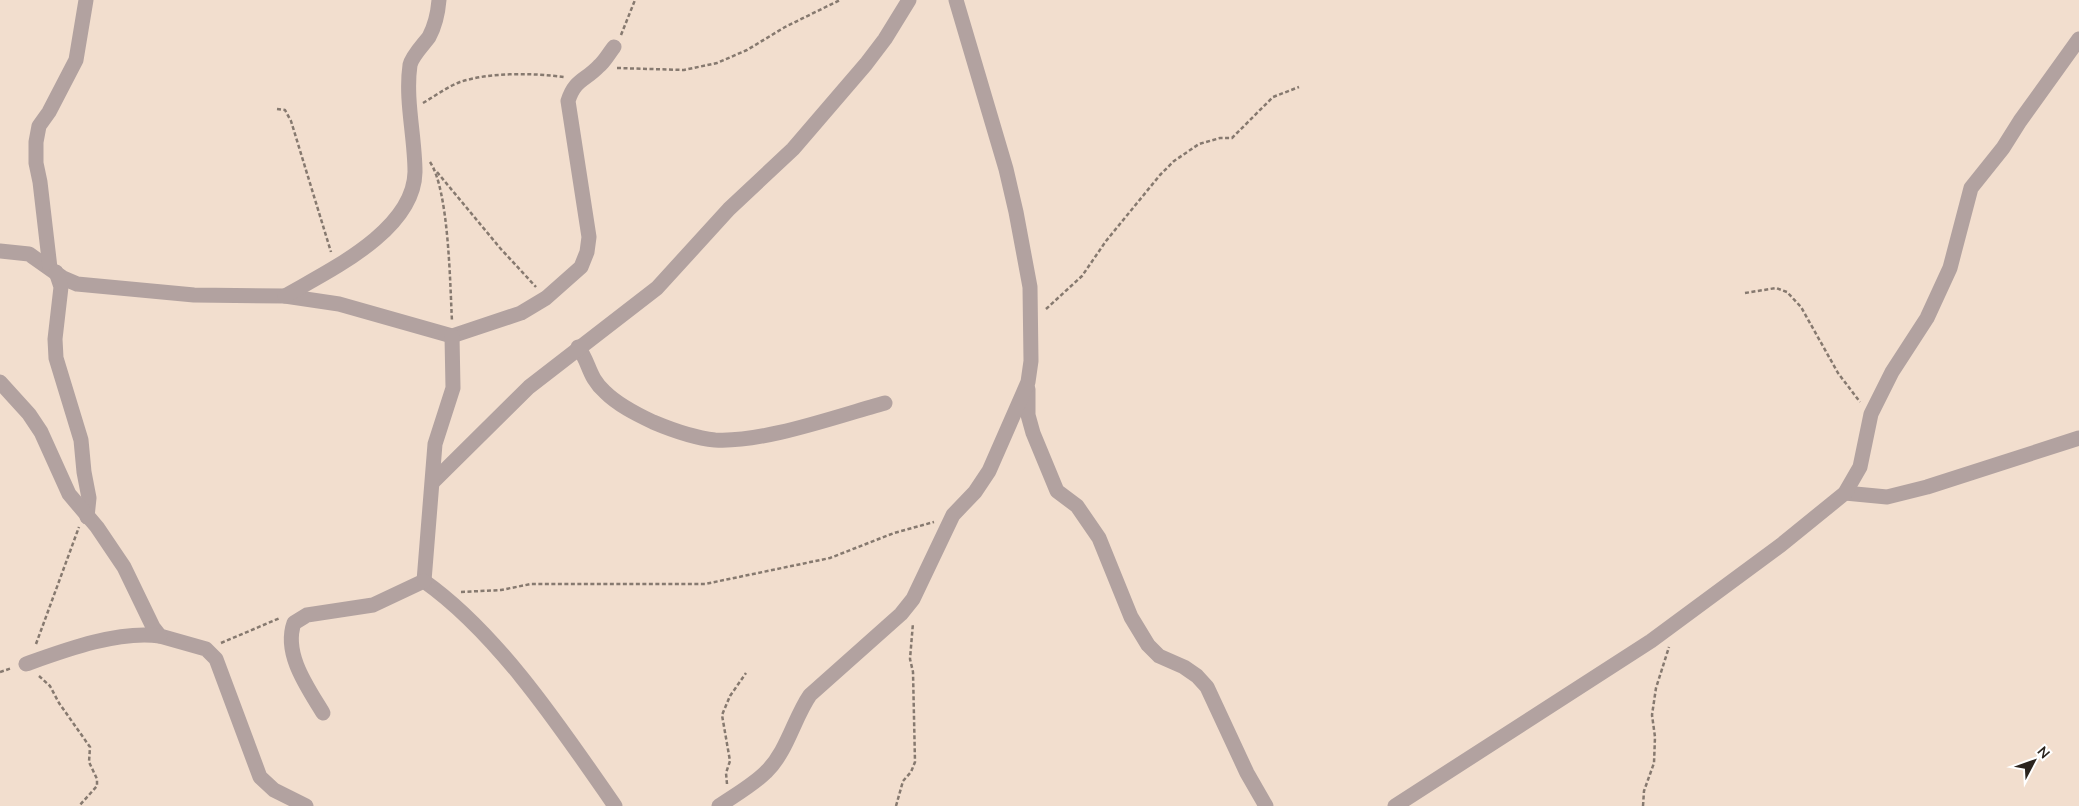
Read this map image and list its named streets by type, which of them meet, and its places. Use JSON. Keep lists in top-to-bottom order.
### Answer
{
  "north": "top right"
}
